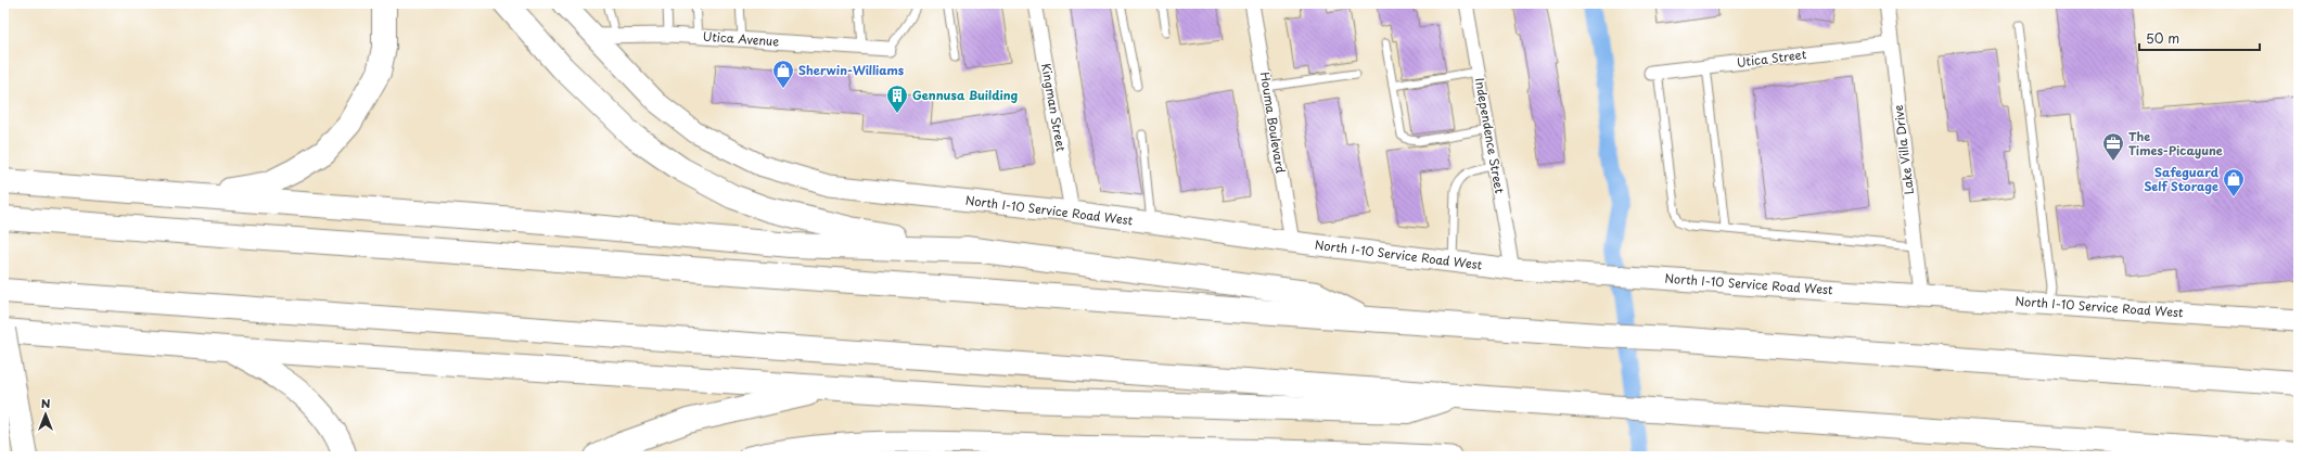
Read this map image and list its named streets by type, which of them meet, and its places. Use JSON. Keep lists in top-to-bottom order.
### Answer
{
  "streets": {
    "street": [
      "Utica Avenue",
      "Utica Street",
      "Kingman Street",
      "Houma Boulevard",
      "Independence Street",
      "Lake Villa Drive",
      "North I-10 Service Road West"
    ]
  },
  "crossings": [
    ["Utica Avenue", "North I-10 Service Road West"],
    ["Utica Street", "Lake Villa Drive"],
    ["Kingman Street", "North I-10 Service Road West"],
    ["Houma Boulevard", "North I-10 Service Road West"],
    ["Independence Street", "North I-10 Service Road West"],
    ["Lake Villa Drive", "North I-10 Service Road West"]
  ],
  "places": {
    "shop": ["Sherwin-Williams", "Safeguard Self Storage"],
    "building": ["Gennusa Building"],
    "office": ["The Times-Picayune"]
  },
  "scale_bar": "50 m",
  "north": "top"
}
